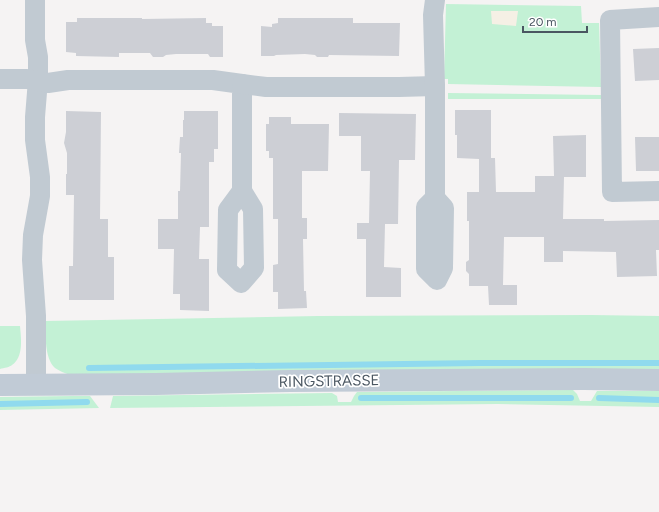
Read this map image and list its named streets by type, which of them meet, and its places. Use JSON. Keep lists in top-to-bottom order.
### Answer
{
  "streets": {
    "main road": ["RINGSTRASSE"]
  },
  "scale_bar": "20 m"
}
